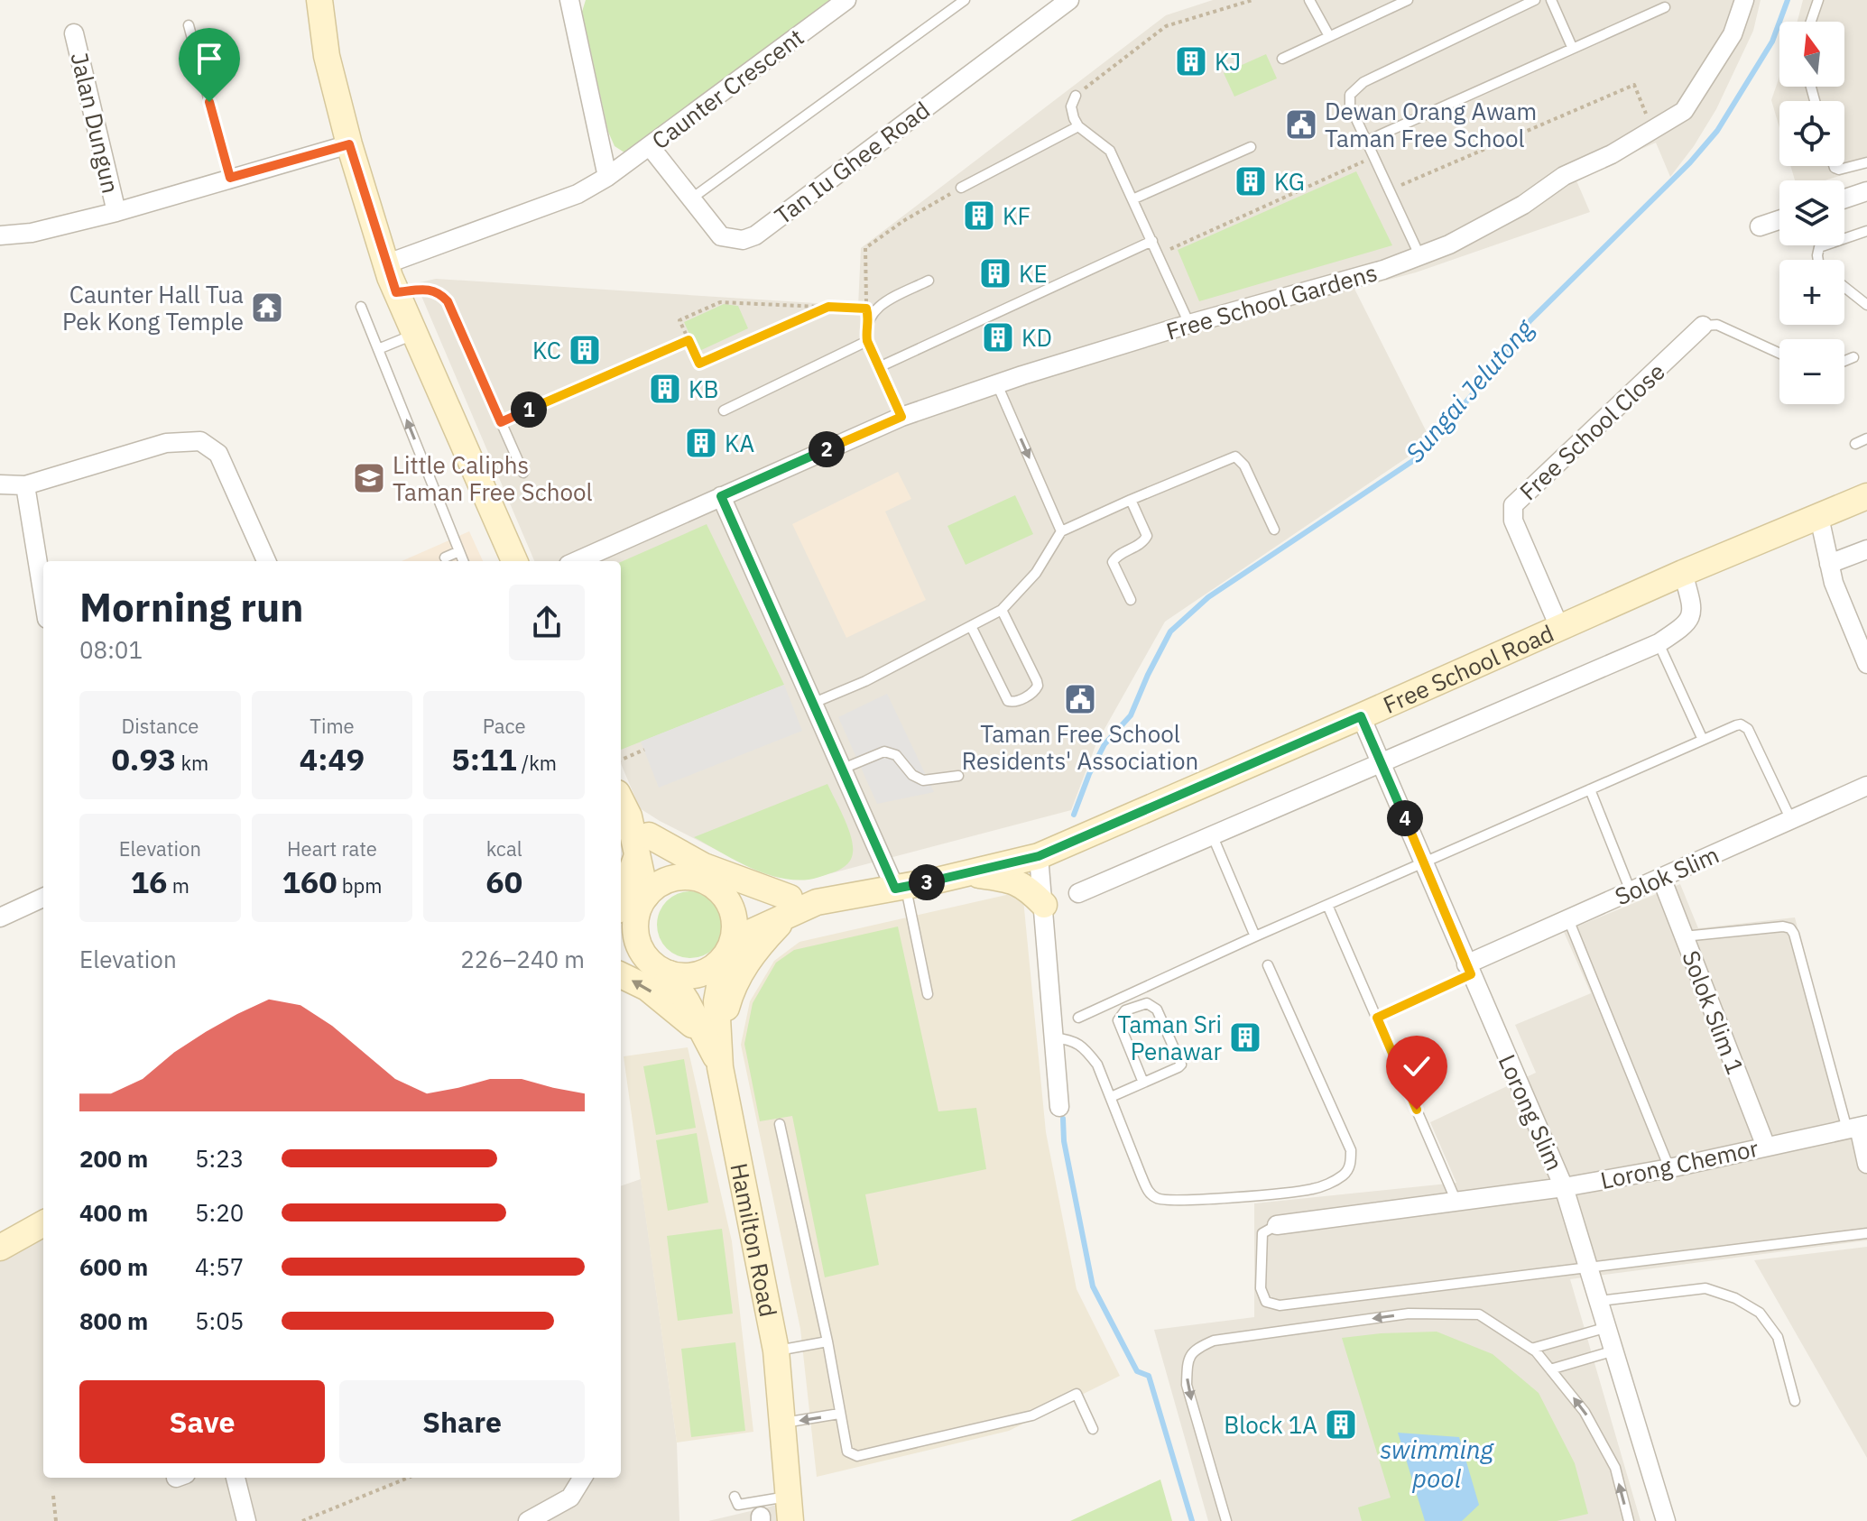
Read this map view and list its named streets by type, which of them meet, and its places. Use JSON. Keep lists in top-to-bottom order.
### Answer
{
  "streets": {
    "main road": ["Free School Road", "Hamilton Road"],
    "street": [
      "Caunter Crescent",
      "Jalan Dungun",
      "Tan Iu Ghee Road",
      "Free School Gardens",
      "Free School Close",
      "Solok Slim",
      "Solok Slim 1",
      "Lorong Slim",
      "Lorong Chemor"
    ]
  },
  "crossings": [
    ["Caunter Crescent", "Tan Iu Ghee Road"],
    ["Free School Close", "Free School Road"],
    ["Free School Road", "Lorong Slim"],
    ["Free School Road", "Hamilton Road"],
    ["Solok Slim", "Solok Slim 1"],
    ["Solok Slim", "Lorong Slim"],
    ["Solok Slim 1", "Lorong Chemor"],
    ["Lorong Slim", "Lorong Chemor"]
  ],
  "water": ["Sungai Jelutong", "swimming pool"],
  "places": {
    "building": [
      "KJ",
      "KG",
      "KF",
      "KE",
      "KD",
      "KC",
      "KB",
      "KA",
      "Taman Sri Penawar",
      "Block 1A"
    ],
    "public building": ["Dewan Orang Awam Taman Free School", "Taman Free School Residents' Association"],
    "temple": ["Caunter Hall Tua Pek Kong Temple"],
    "school or university": ["Little Caliphs Taman Free School"]
  },
  "north": "top",
  "page": {
    "map_buttons": ["+", "−"],
    "pins": [
      "1",
      "2",
      "4",
      "3"
    ],
    "heading": ["Morning run", "08:01"],
    "stats": [
      ["Distance", "0.93 km"],
      ["Time", "4:49"],
      ["Pace", "5:11 /km"],
      ["Elevation", "16 m"],
      ["Heart rate", "160 bpm"],
      ["kcal", "60"]
    ],
    "chart": ["Elevation", "226–240 m"],
    "list": [
      {
        "name": "200 m",
        "note": "5:23"
      },
      {
        "name": "400 m",
        "note": "5:20"
      },
      {
        "name": "600 m",
        "note": "4:57"
      },
      {
        "name": "800 m",
        "note": "5:05"
      }
    ],
    "buttons": ["Save", "Share"]
  }
}
